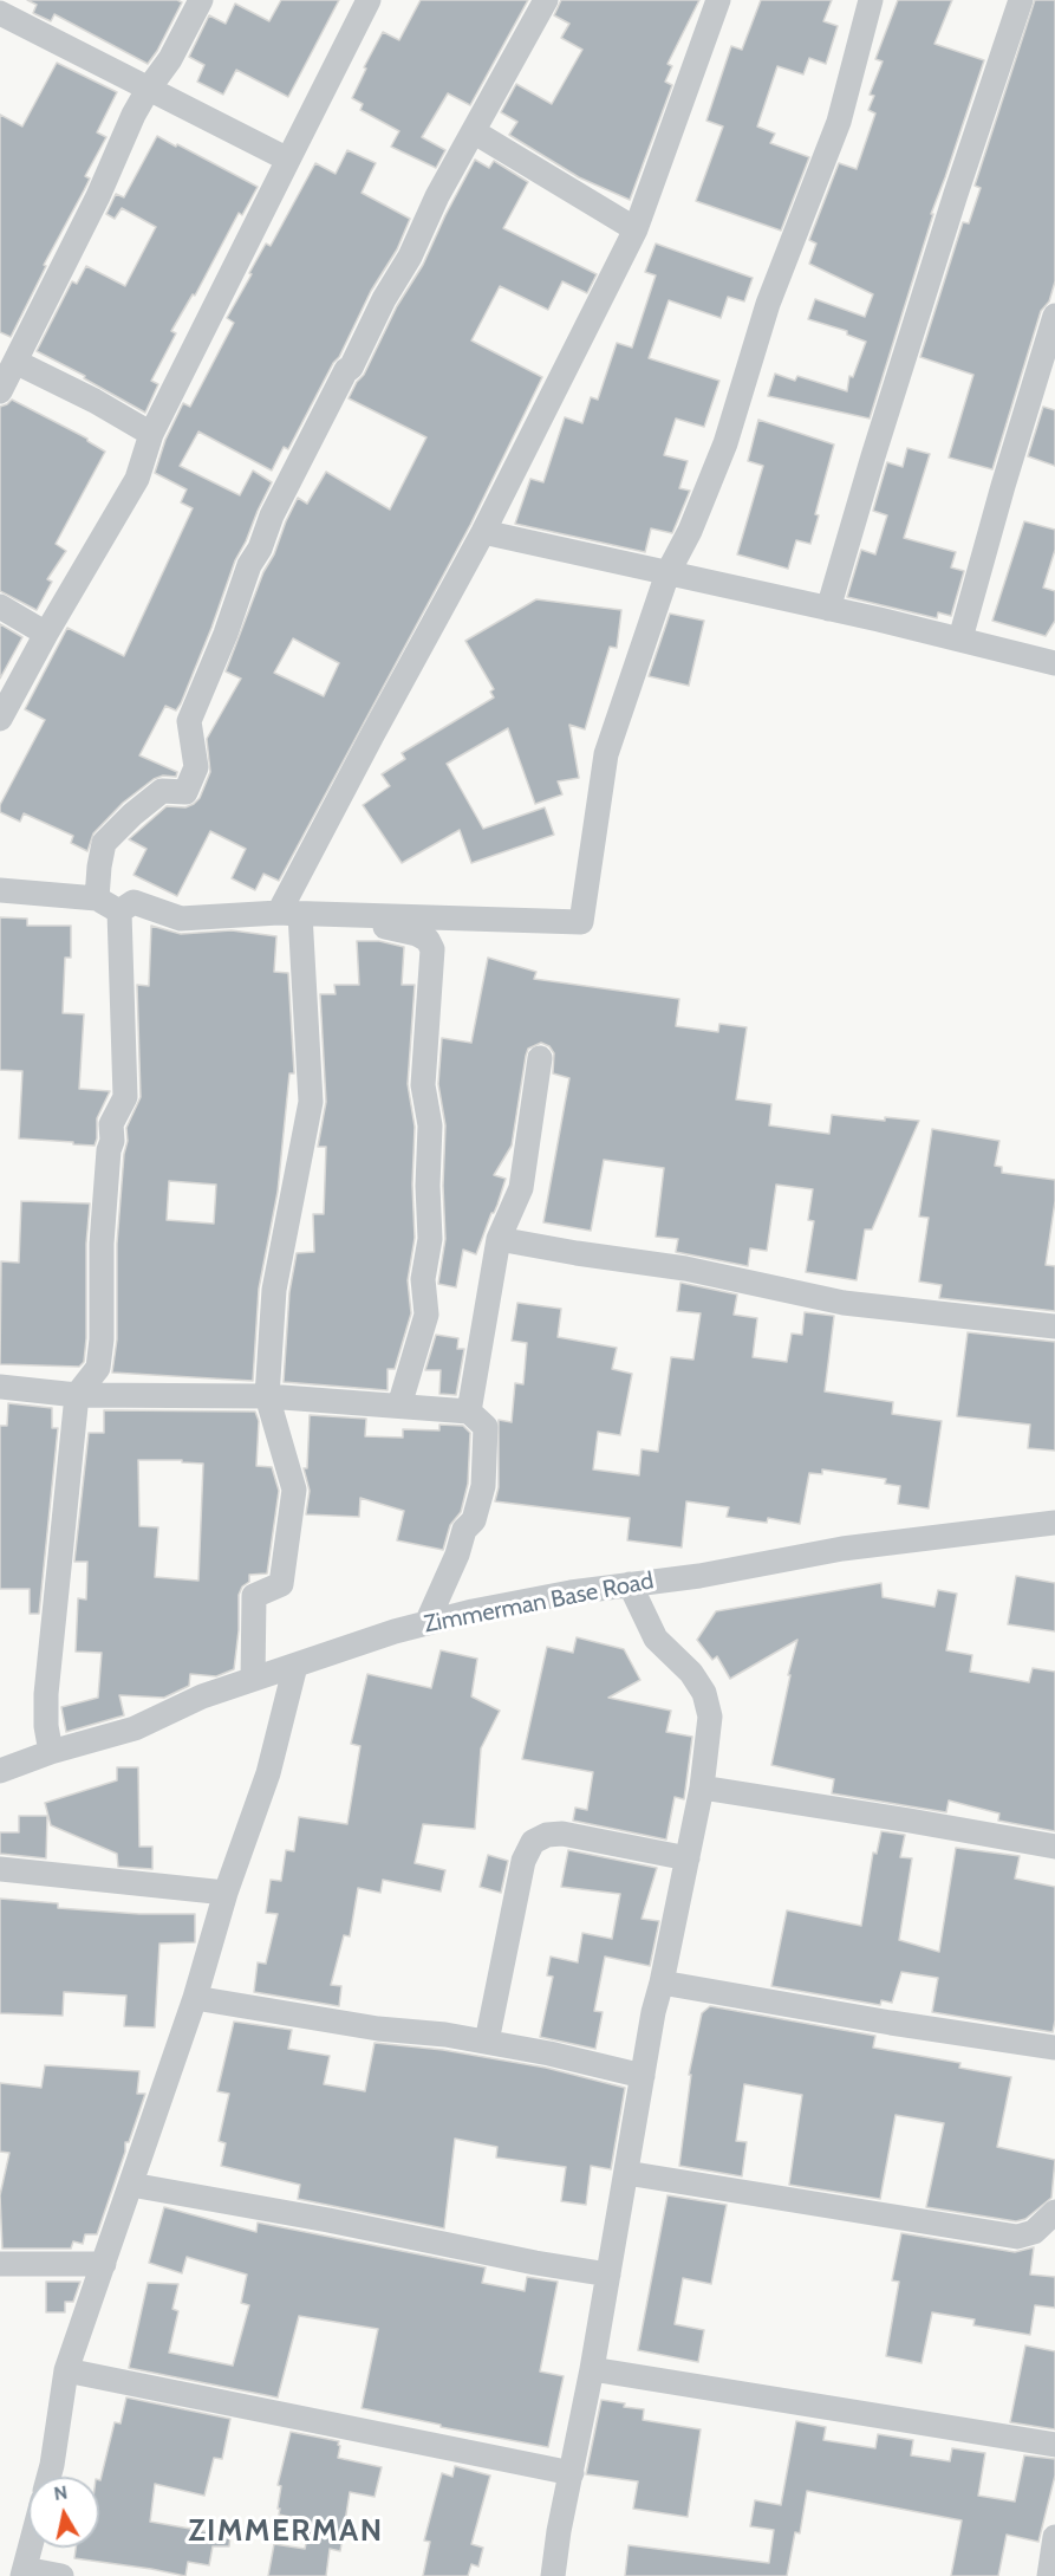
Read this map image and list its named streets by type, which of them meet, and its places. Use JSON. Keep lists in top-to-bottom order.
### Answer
{
  "streets": {
    "street": ["Zimmerman Base Road"]
  },
  "districts": ["ZIMMERMAN"],
  "north": "top"
}
